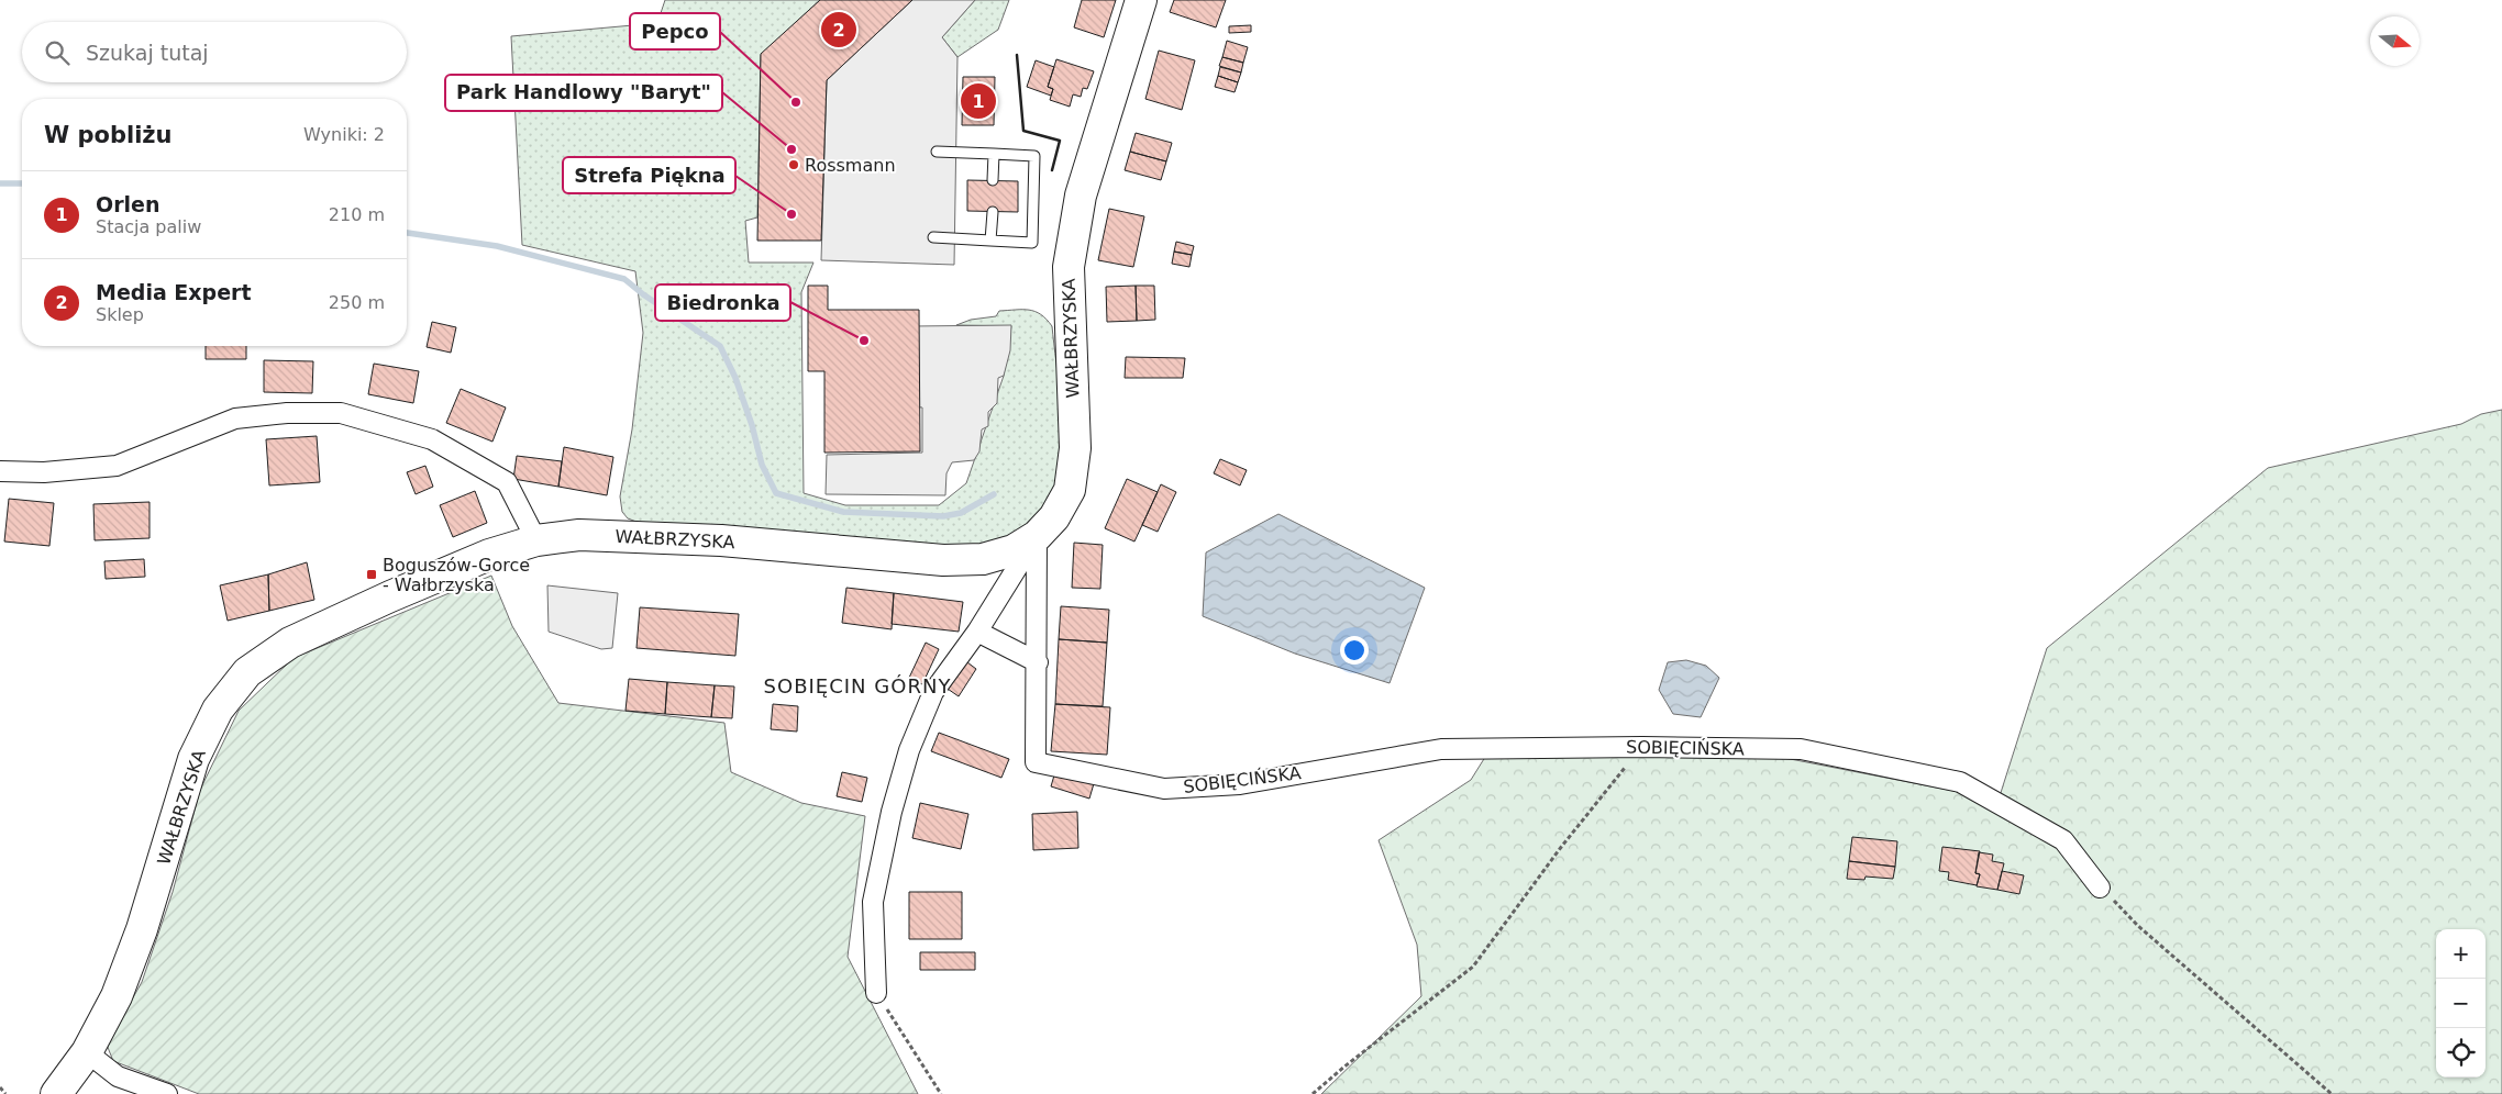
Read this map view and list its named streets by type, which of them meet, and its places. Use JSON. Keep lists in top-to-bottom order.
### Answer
{
  "streets": {
    "main road": ["WAŁBRZYSKA"],
    "street": ["SOBIĘCIŃSKA"]
  },
  "crossings": [
    ["WAŁBRZYSKA", "SOBIĘCIŃSKA"]
  ],
  "districts": ["SOBIĘCIN GÓRNY"],
  "places": {
    "other": [
      "Pepco",
      "Park Handlowy \"Baryt\"",
      "Rossmann",
      "Strefa Piękna",
      "Biedronka"
    ],
    "transit": ["Boguszów-Gorce - Wałbrzyska"]
  },
  "north": "right",
  "page": {
    "pins": ["2", "1"],
    "search": "Szukaj tutaj",
    "heading": ["W pobliżu", "Wyniki: 2"],
    "list": [
      {
        "mark": "1",
        "name": "Orlen",
        "note": "Stacja paliw",
        "value": "210 m"
      },
      {
        "mark": "2",
        "name": "Media Expert",
        "note": "Sklep",
        "value": "250 m"
      }
    ],
    "map_buttons": ["+", "−"]
  }
}
